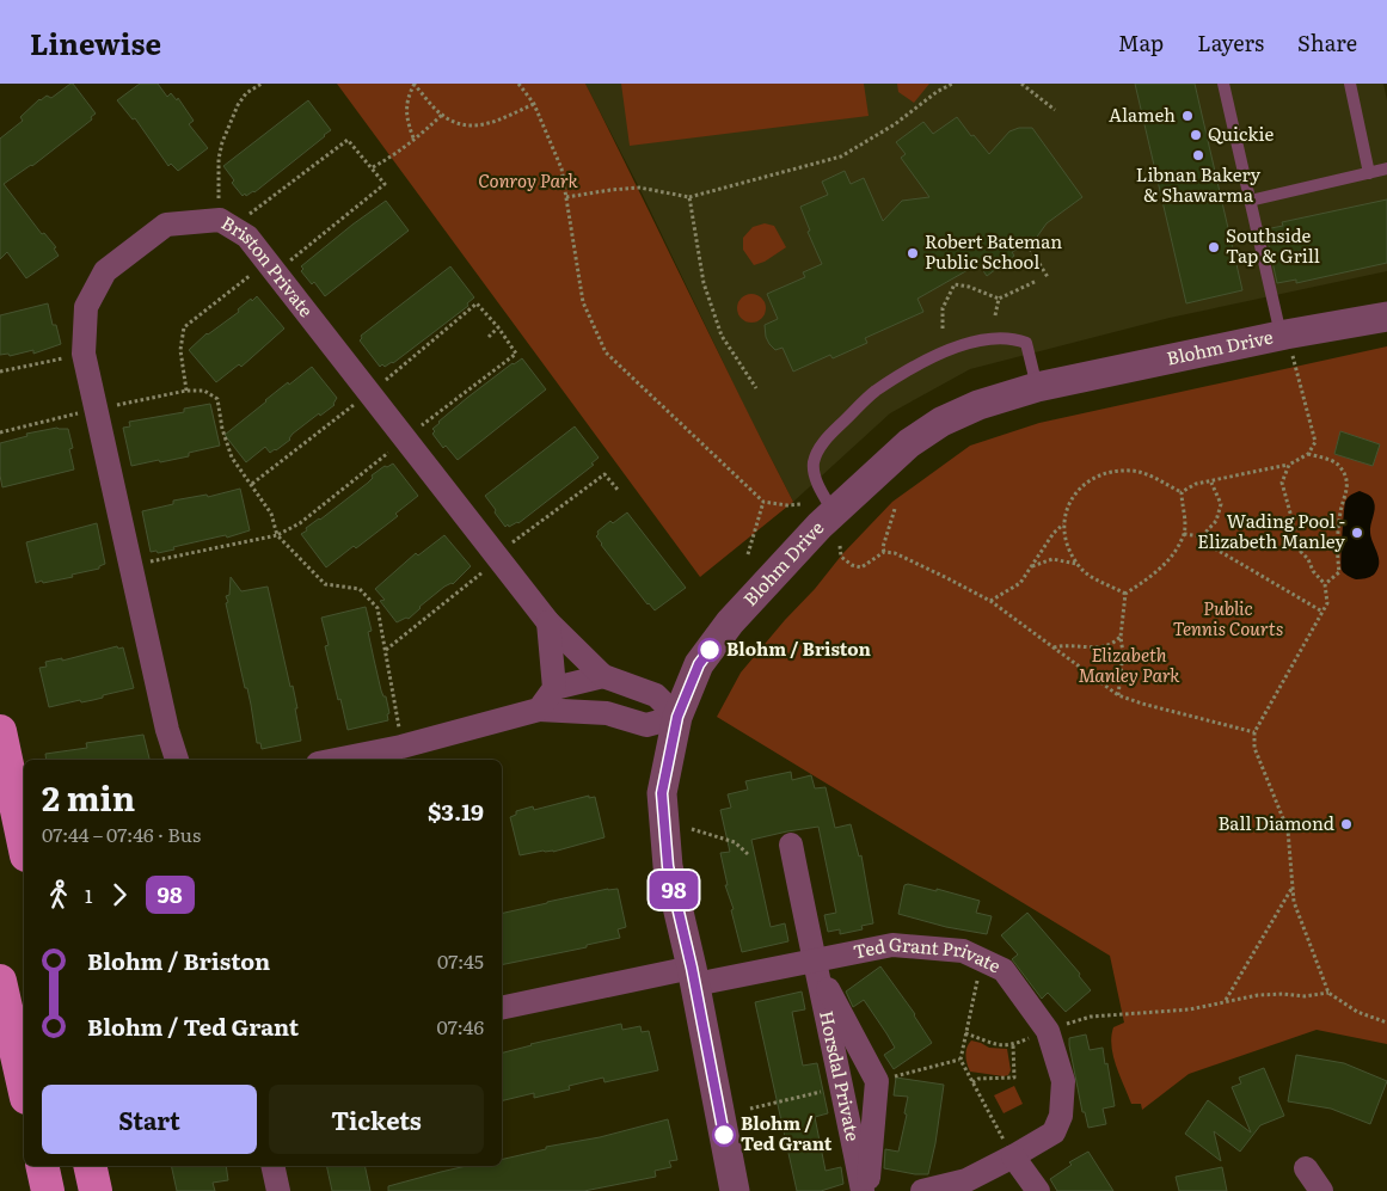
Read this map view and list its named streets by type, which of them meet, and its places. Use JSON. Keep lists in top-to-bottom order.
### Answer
{
  "streets": {
    "street": [
      "Briston Private",
      "Blohm Drive",
      "Ted Grant Private",
      "Horsdal Private"
    ]
  },
  "crossings": [
    ["Briston Private", "Blohm Drive"],
    ["Blohm Drive", "Ted Grant Private"],
    ["Ted Grant Private", "Horsdal Private"]
  ],
  "parks": ["Conroy Park", "Public Tennis Courts", "Elizabeth Manley Park"],
  "places": [
    "Alameh",
    "Quickie",
    "Libnan Bakery & Shawarma",
    "Southside Tap & Grill",
    "Robert Bateman Public School",
    "Wading Pool - Elizabeth Manley",
    "Blohm / Briston",
    "Ball Diamond",
    "Blohm / Ted Grant"
  ],
  "lines": ["bus line 98"],
  "page": {
    "header": "Linewise",
    "nav": ["Map", "Layers", "Share"],
    "on_map": "98",
    "heading": ["2 min", "07:44 – 07:46 · Bus", "$3.19"],
    "legs": ["1", "98"],
    "list": [
      {
        "name": "Blohm / Briston",
        "value": "07:45"
      },
      {
        "name": "Blohm / Ted Grant",
        "value": "07:46"
      }
    ],
    "buttons": ["Start", "Tickets"]
  }
}
